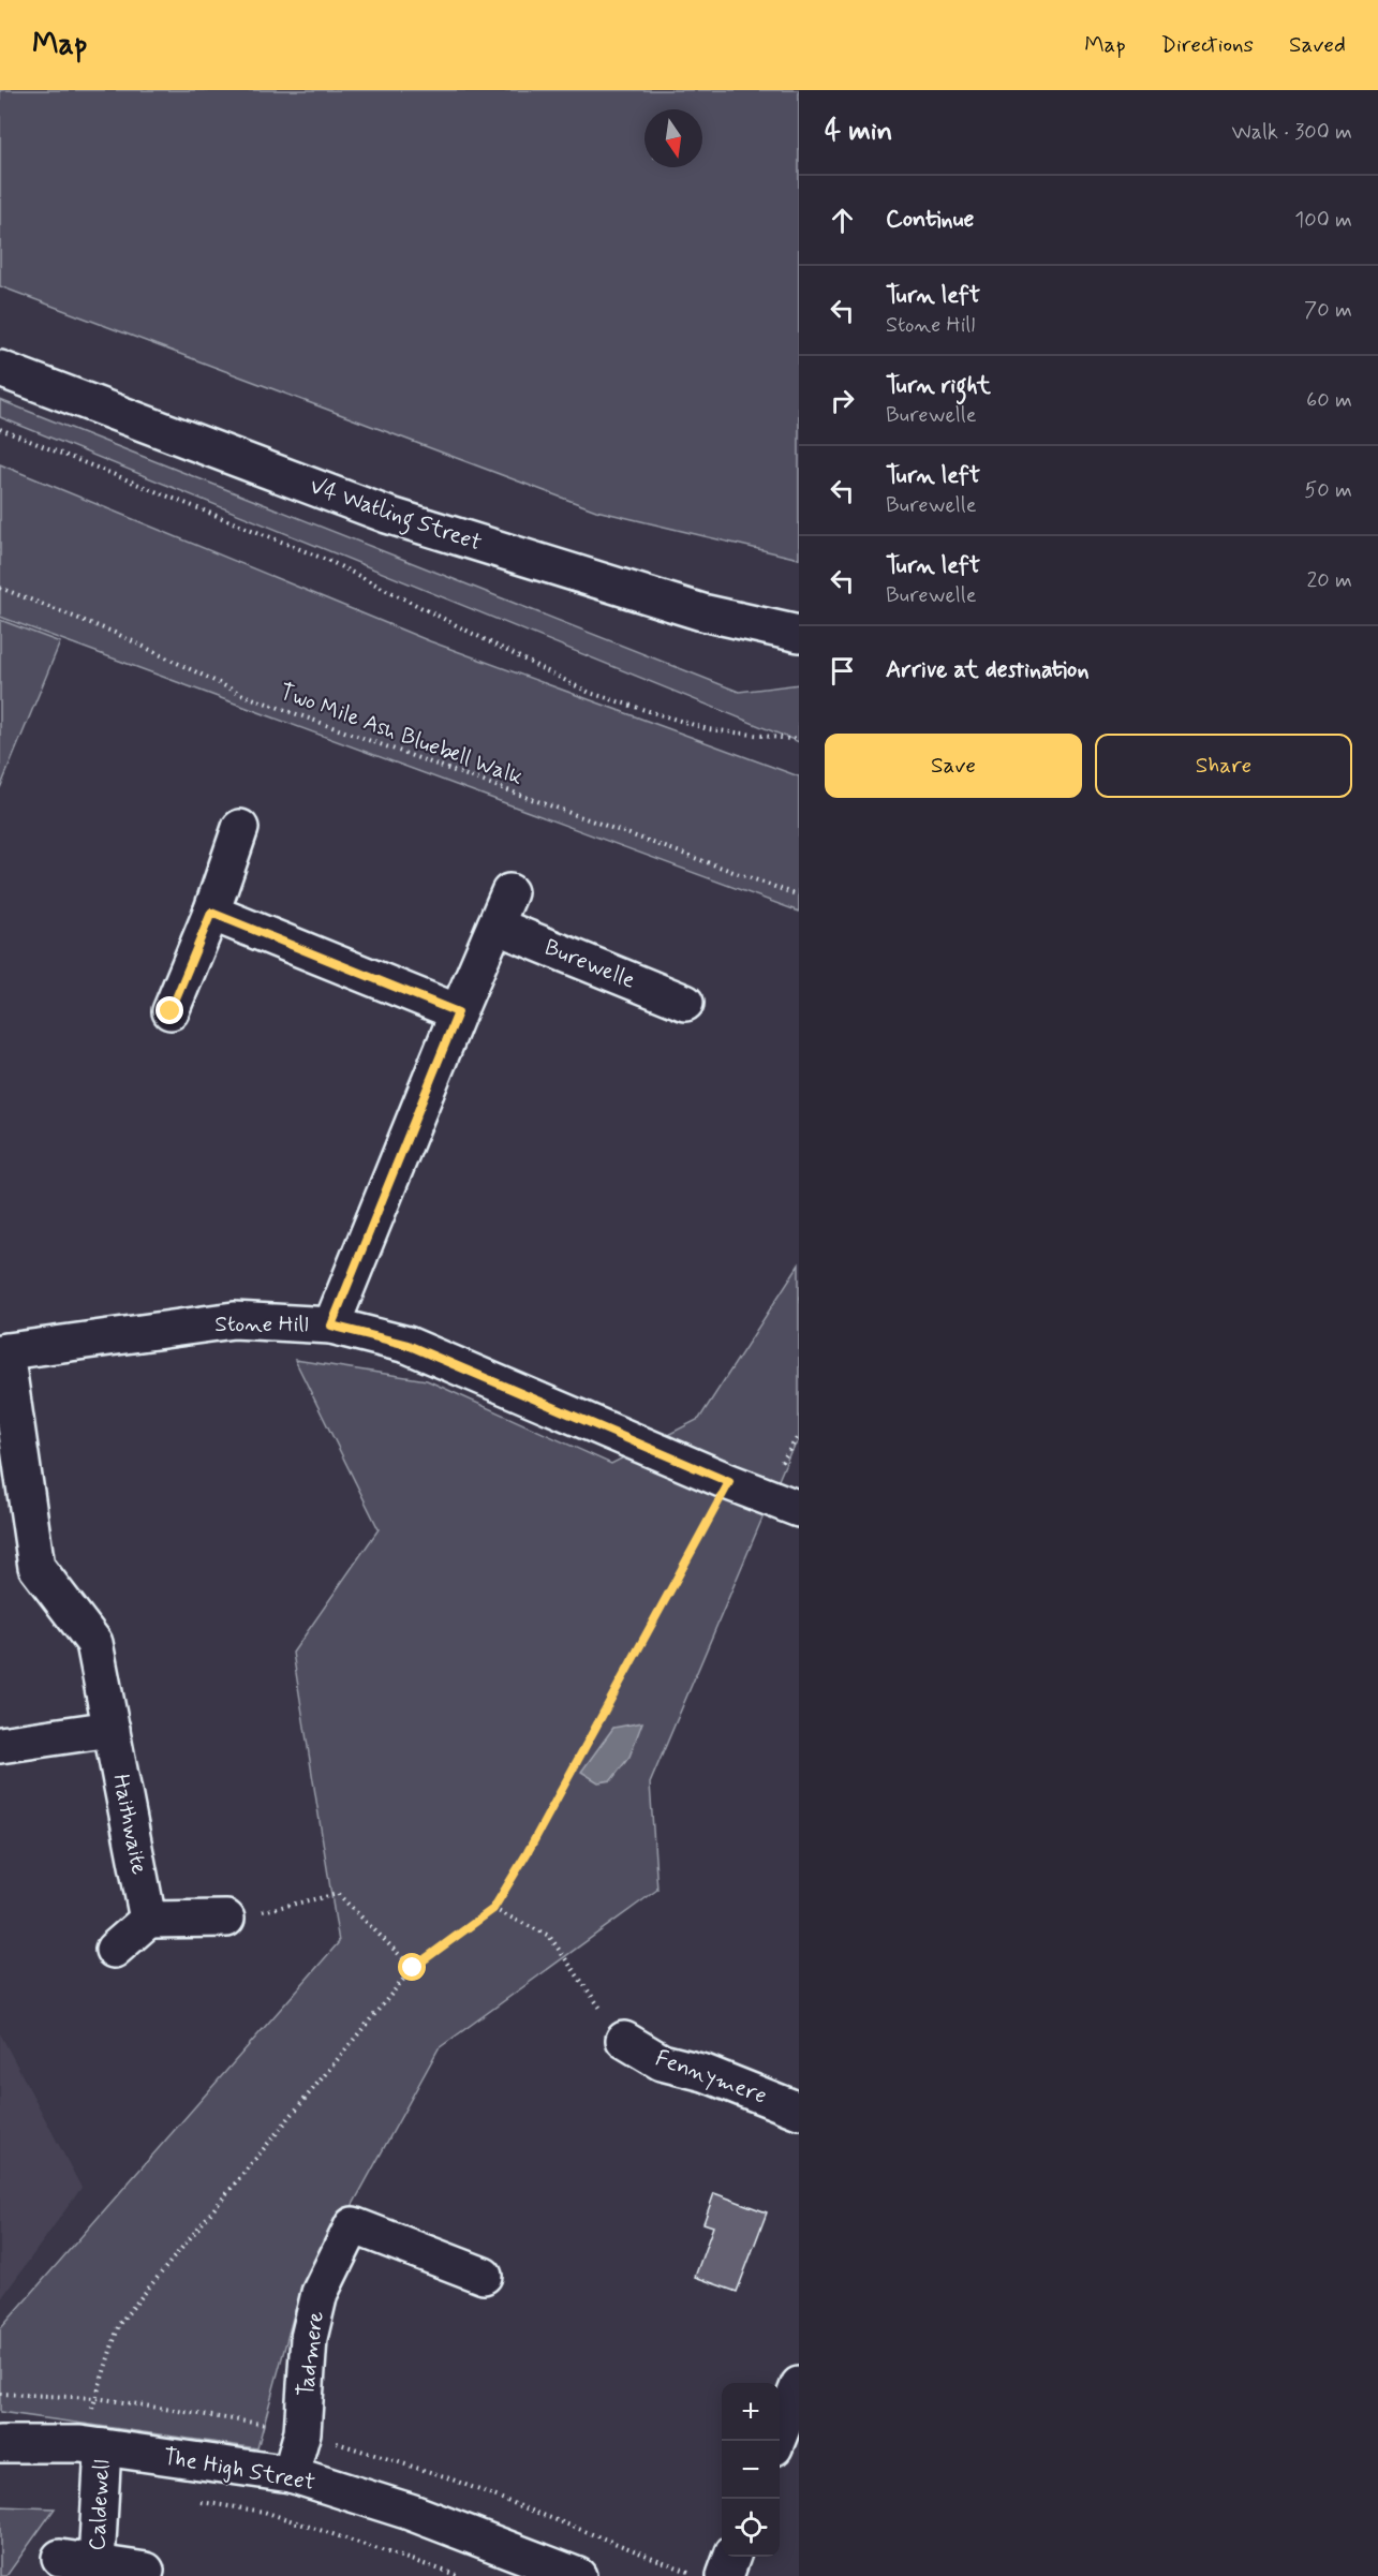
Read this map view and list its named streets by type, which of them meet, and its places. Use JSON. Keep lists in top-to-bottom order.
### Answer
{
  "streets": {
    "street": [
      "V4 Watling Street",
      "Burewelle",
      "Stone Hill",
      "Haithwaite",
      "Fennymere",
      "Tadmere",
      "The High Street",
      "Caldewell"
    ],
    "path": ["Two Mile Ash Bluebell Walk"]
  },
  "crossings": [
    ["Stone Hill", "Haithwaite"],
    ["Tadmere", "The High Street"],
    ["The High Street", "Caldewell"]
  ],
  "north": "bottom",
  "page": {
    "header": "Map",
    "nav": ["Map", "Directions", "Saved"],
    "heading": ["4 min", "Walk · 300 m"],
    "list": [
      ["Continue", "100 m"],
      ["Turn left", "Stone Hill", "70 m"],
      ["Turn right", "Burewelle", "60 m"],
      ["Turn left", "Burewelle", "50 m"],
      ["Turn left", "Burewelle", "20 m"],
      "Arrive at destination"
    ],
    "buttons": ["Save", "Share"],
    "map_buttons": ["+", "−"]
  }
}
